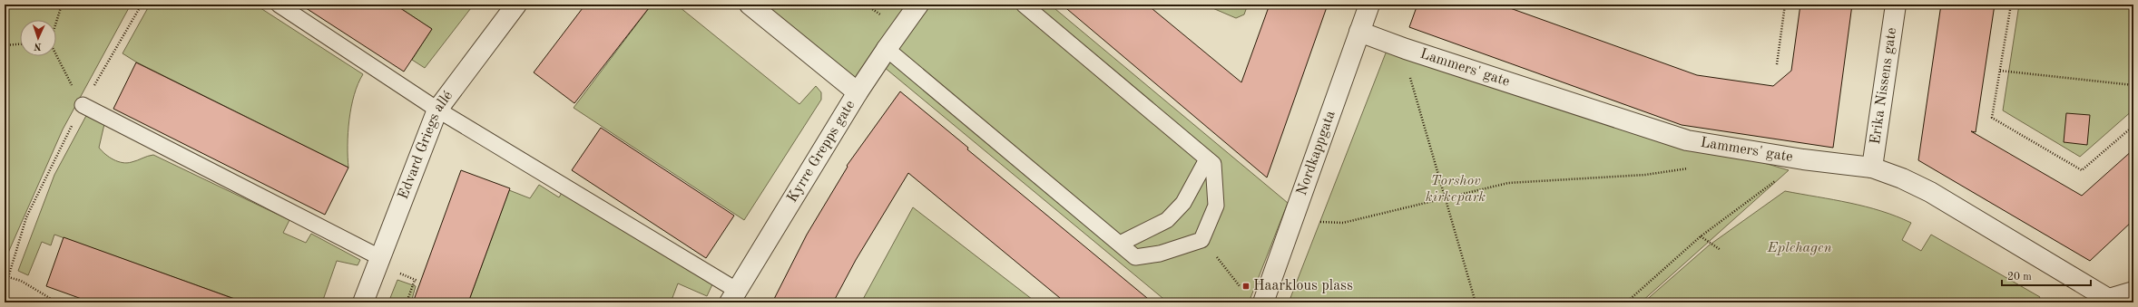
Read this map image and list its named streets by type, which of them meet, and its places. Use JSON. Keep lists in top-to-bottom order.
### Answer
{
  "streets": {
    "street": [
      "Lammers' gate",
      "Erika Nissens gate",
      "Edvard Griegs allé",
      "Kyrre Grepps gate",
      "Nordkappgata"
    ]
  },
  "crossings": [
    ["Lammers' gate", "Erika Nissens gate"],
    ["Lammers' gate", "Nordkappgata"]
  ],
  "parks": ["Torshov kirkepark", "Eplehagen"],
  "places": {
    "transit": ["Haarklous plass"]
  },
  "scale_bar": "20 m",
  "north": "bottom"
}
